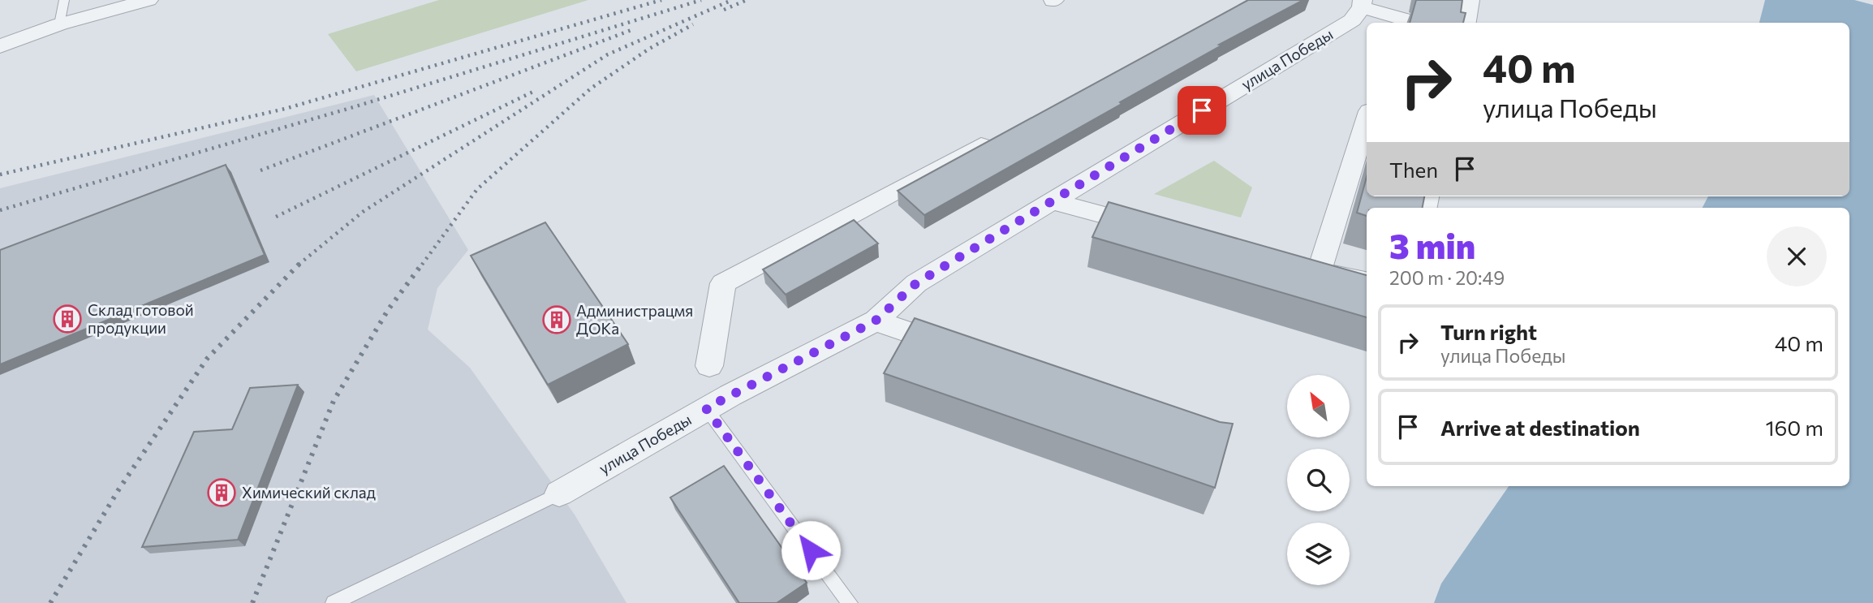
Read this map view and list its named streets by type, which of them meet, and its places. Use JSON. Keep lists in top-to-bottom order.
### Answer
{
  "streets": {
    "street": ["улица Победы"]
  },
  "places": {
    "building": ["Склад готовой продукции", "Администрацмя ДОКа", "Химический склад"]
  },
  "north": "top left",
  "page": {
    "turn": ["40 m", "улица Победы"],
    "then": "Then",
    "heading": ["3 min", "200 m · 20:49"],
    "list": [
      {
        "name": "Turn right",
        "note": "улица Победы",
        "value": "40 m"
      },
      {
        "name": "Arrive at destination",
        "value": "160 m"
      }
    ]
  }
}
